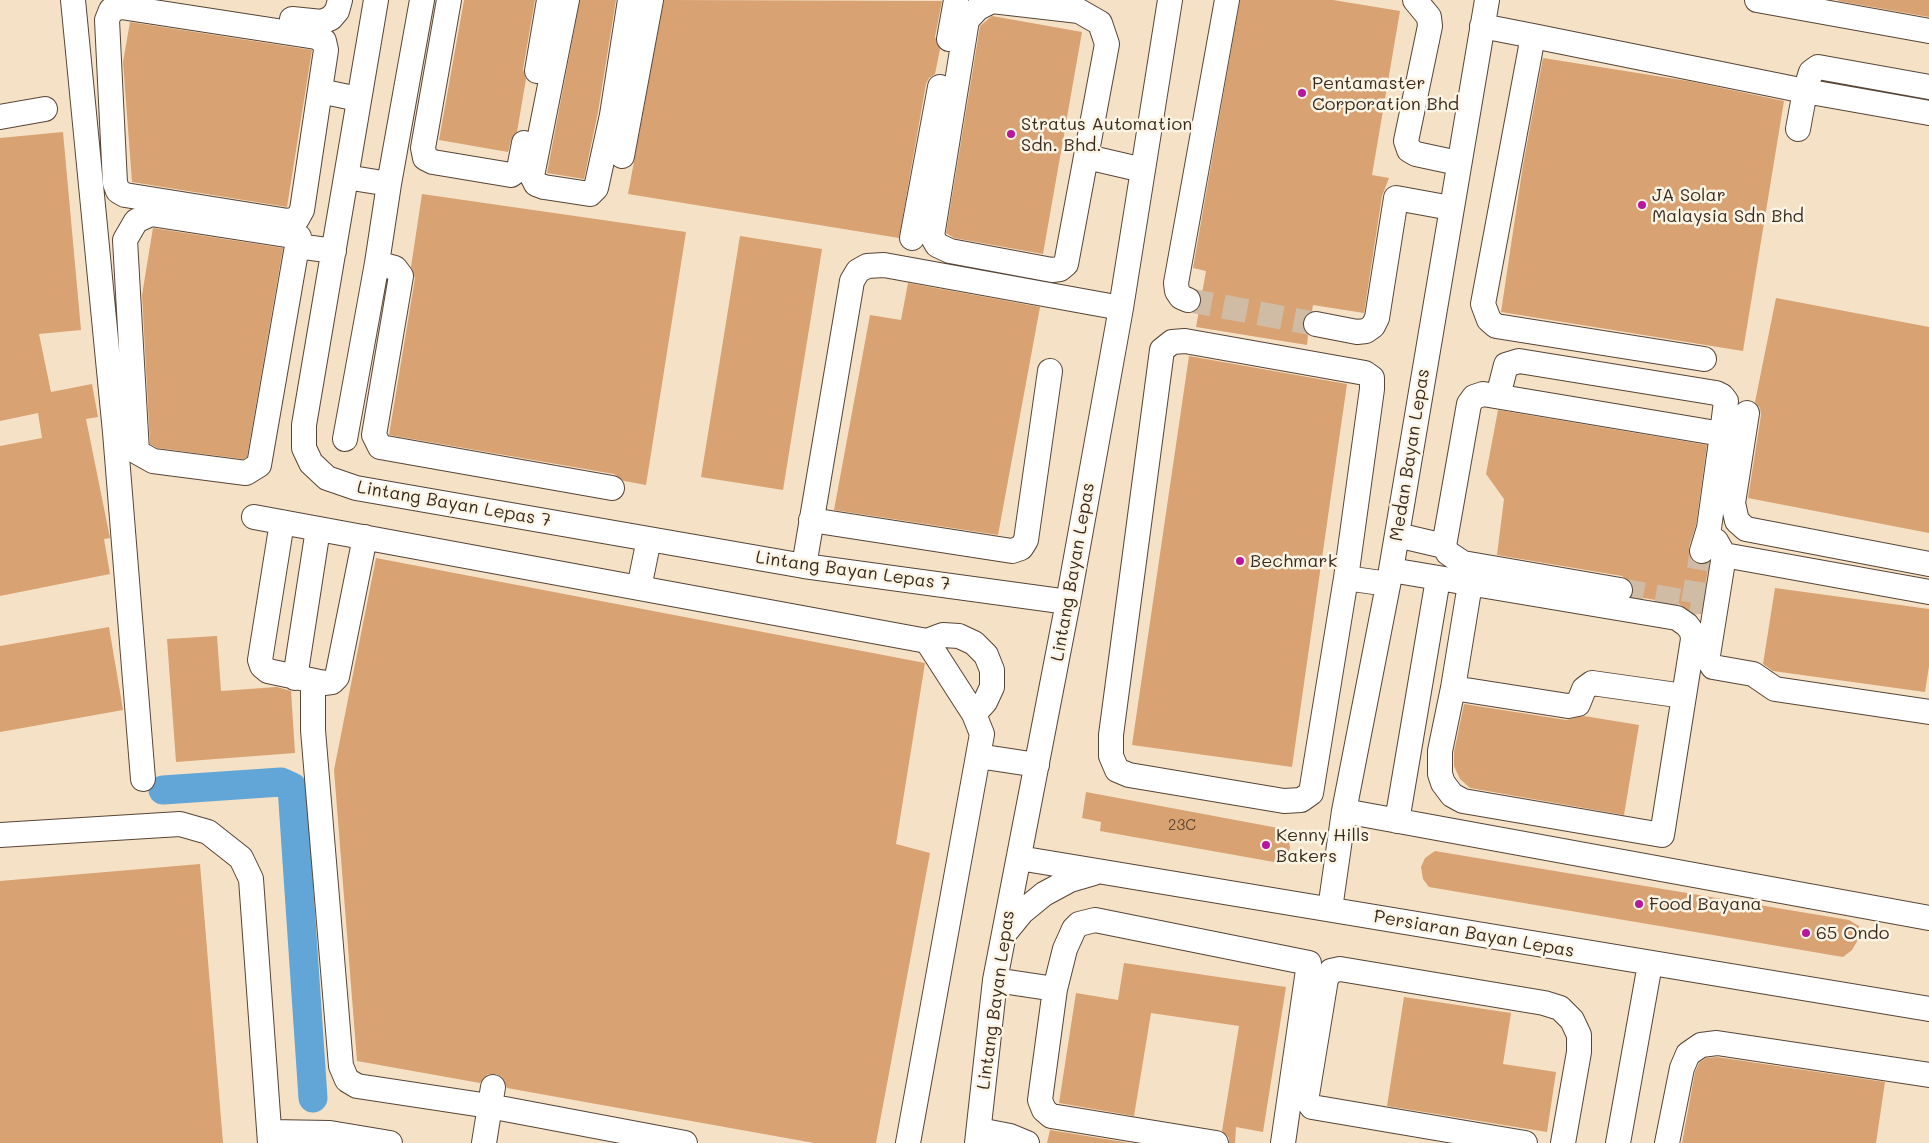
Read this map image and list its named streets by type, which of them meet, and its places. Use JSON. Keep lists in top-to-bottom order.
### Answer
{
  "streets": {
    "street": [
      "Medan Bayan Lepas",
      "Lintang Bayan Lepas 7",
      "Lintang Bayan Lepas",
      "Persiaran Bayan Lepas"
    ]
  },
  "crossings": [
    ["Medan Bayan Lepas", "Persiaran Bayan Lepas"],
    ["Lintang Bayan Lepas 7", "Lintang Bayan Lepas"],
    ["Lintang Bayan Lepas", "Persiaran Bayan Lepas"]
  ],
  "places": [
    "Pentamaster Corporation Bhd",
    "Stratus Automation Sdn. Bhd.",
    "JA Solar Malaysia Sdn Bhd",
    "Bechmark",
    "Kenny Hills Bakers",
    "Food Bayana",
    "65 Ondo"
  ],
  "house_numbers": ["23C"]
}
